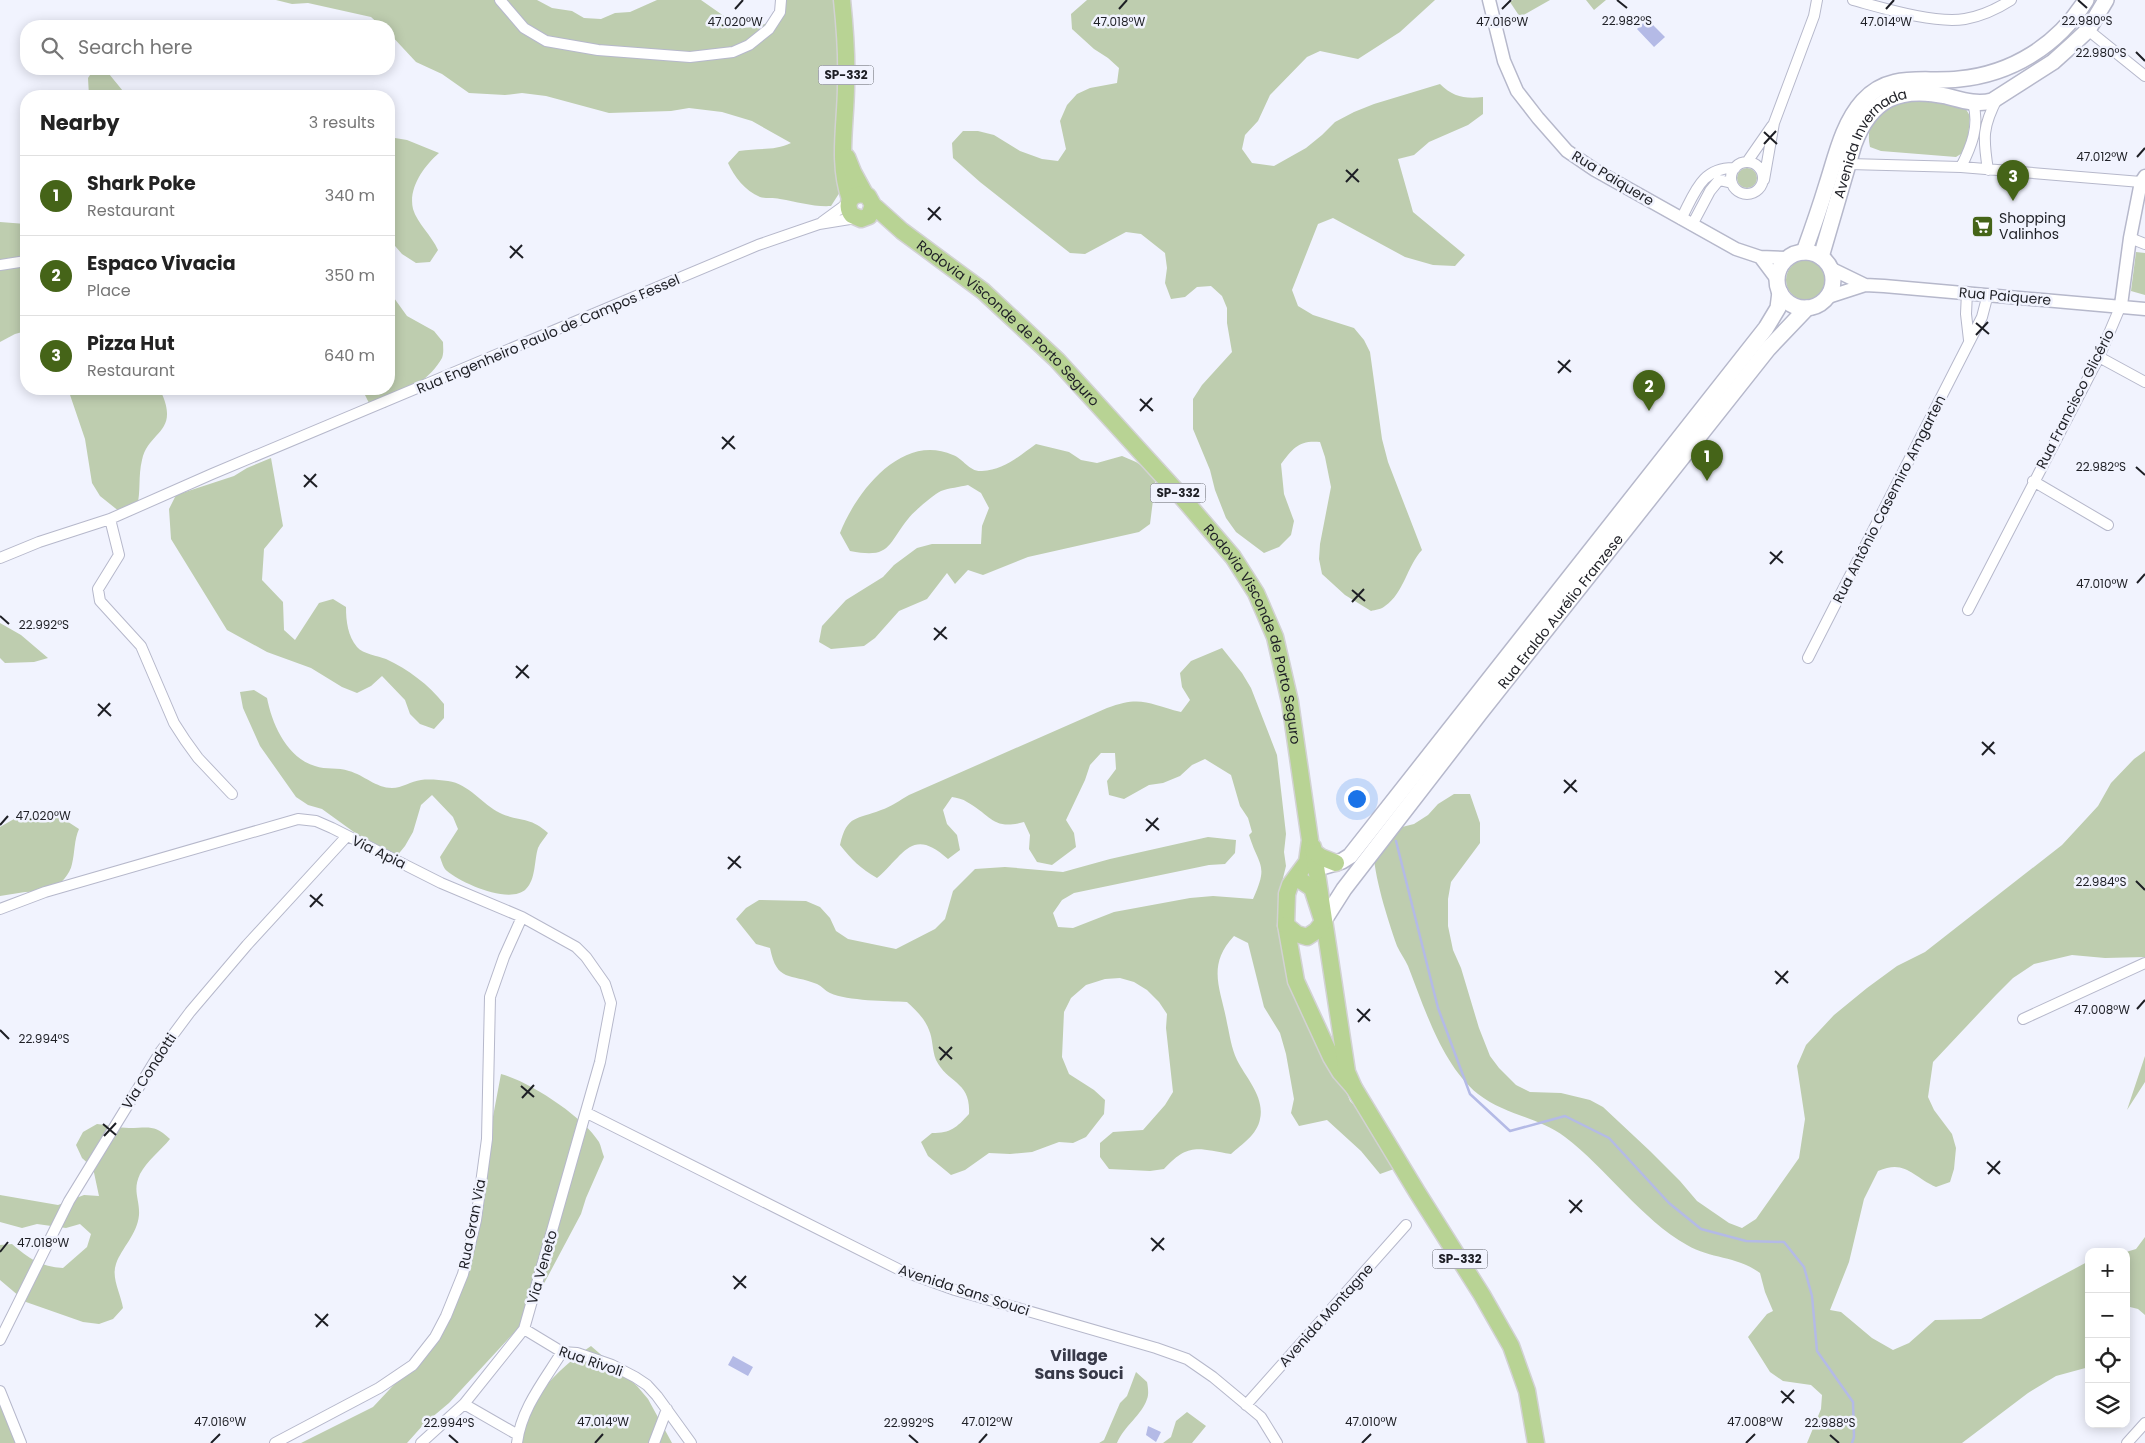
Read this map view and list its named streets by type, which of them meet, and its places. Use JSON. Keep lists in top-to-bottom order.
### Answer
{
  "streets": {
    "main road": [
      "SP-332",
      "Avenida Invernada",
      "Rodovia Visconde de Porto Seguro",
      "Rua Eraldo Aurélio Franzese"
    ],
    "street": [
      "Rua Paiquere",
      "Rua Engenheiro Paulo de Campos Fessel",
      "Rua Francisco Glicério",
      "Rua Antônio Casemiro Amgarten",
      "Via Apia",
      "Via Condotti",
      "Rua Gran Via",
      "Via Veneto",
      "Avenida Sans Souci",
      "Avenida Montagne",
      "Rua Rivoli"
    ]
  },
  "crossings": [
    ["SP-332", "Rodovia Visconde de Porto Seguro"],
    ["SP-332", "Rua Engenheiro Paulo de Campos Fessel"],
    ["Avenida Invernada", "Rua Paiquere"],
    ["Avenida Invernada", "Rua Eraldo Aurélio Franzese"],
    ["Rua Paiquere", "Rua Francisco Glicério"],
    ["Rua Paiquere", "Rua Antônio Casemiro Amgarten"],
    ["Rua Paiquere", "Rua Eraldo Aurélio Franzese"],
    ["Rodovia Visconde de Porto Seguro", "Rua Engenheiro Paulo de Campos Fessel"],
    ["Rodovia Visconde de Porto Seguro", "Rua Eraldo Aurélio Franzese"],
    ["Via Apia", "Via Condotti"],
    ["Via Apia", "Rua Gran Via"],
    ["Via Apia", "Via Veneto"],
    ["Via Apia", "Avenida Sans Souci"],
    ["Via Veneto", "Avenida Sans Souci"],
    ["Via Veneto", "Rua Rivoli"],
    ["Avenida Sans Souci", "Avenida Montagne"]
  ],
  "districts": ["Village Sans Souci"],
  "places": {
    "supermarket": ["Shopping Valinhos"]
  },
  "page": {
    "search": "Search here",
    "heading": ["Nearby", "3 results"],
    "list": [
      {
        "mark": "1",
        "name": "Shark Poke",
        "note": "Restaurant",
        "value": "340 m"
      },
      {
        "mark": "2",
        "name": "Espaco Vivacia",
        "note": "Place",
        "value": "350 m"
      },
      {
        "mark": "3",
        "name": "Pizza Hut",
        "note": "Restaurant",
        "value": "640 m"
      }
    ],
    "pins": ["3", "2", "1"],
    "map_buttons": ["+", "−"]
  },
  "coordinates": [
    "22.980°S",
    "22.982°S",
    "47.020°W",
    "47.018°W",
    "47.016°W",
    "47.014°W",
    "47.012°W",
    "47.010°W",
    "22.992°S",
    "22.984°S",
    "47.008°W",
    "22.994°S",
    "22.988°S"
  ]
}
